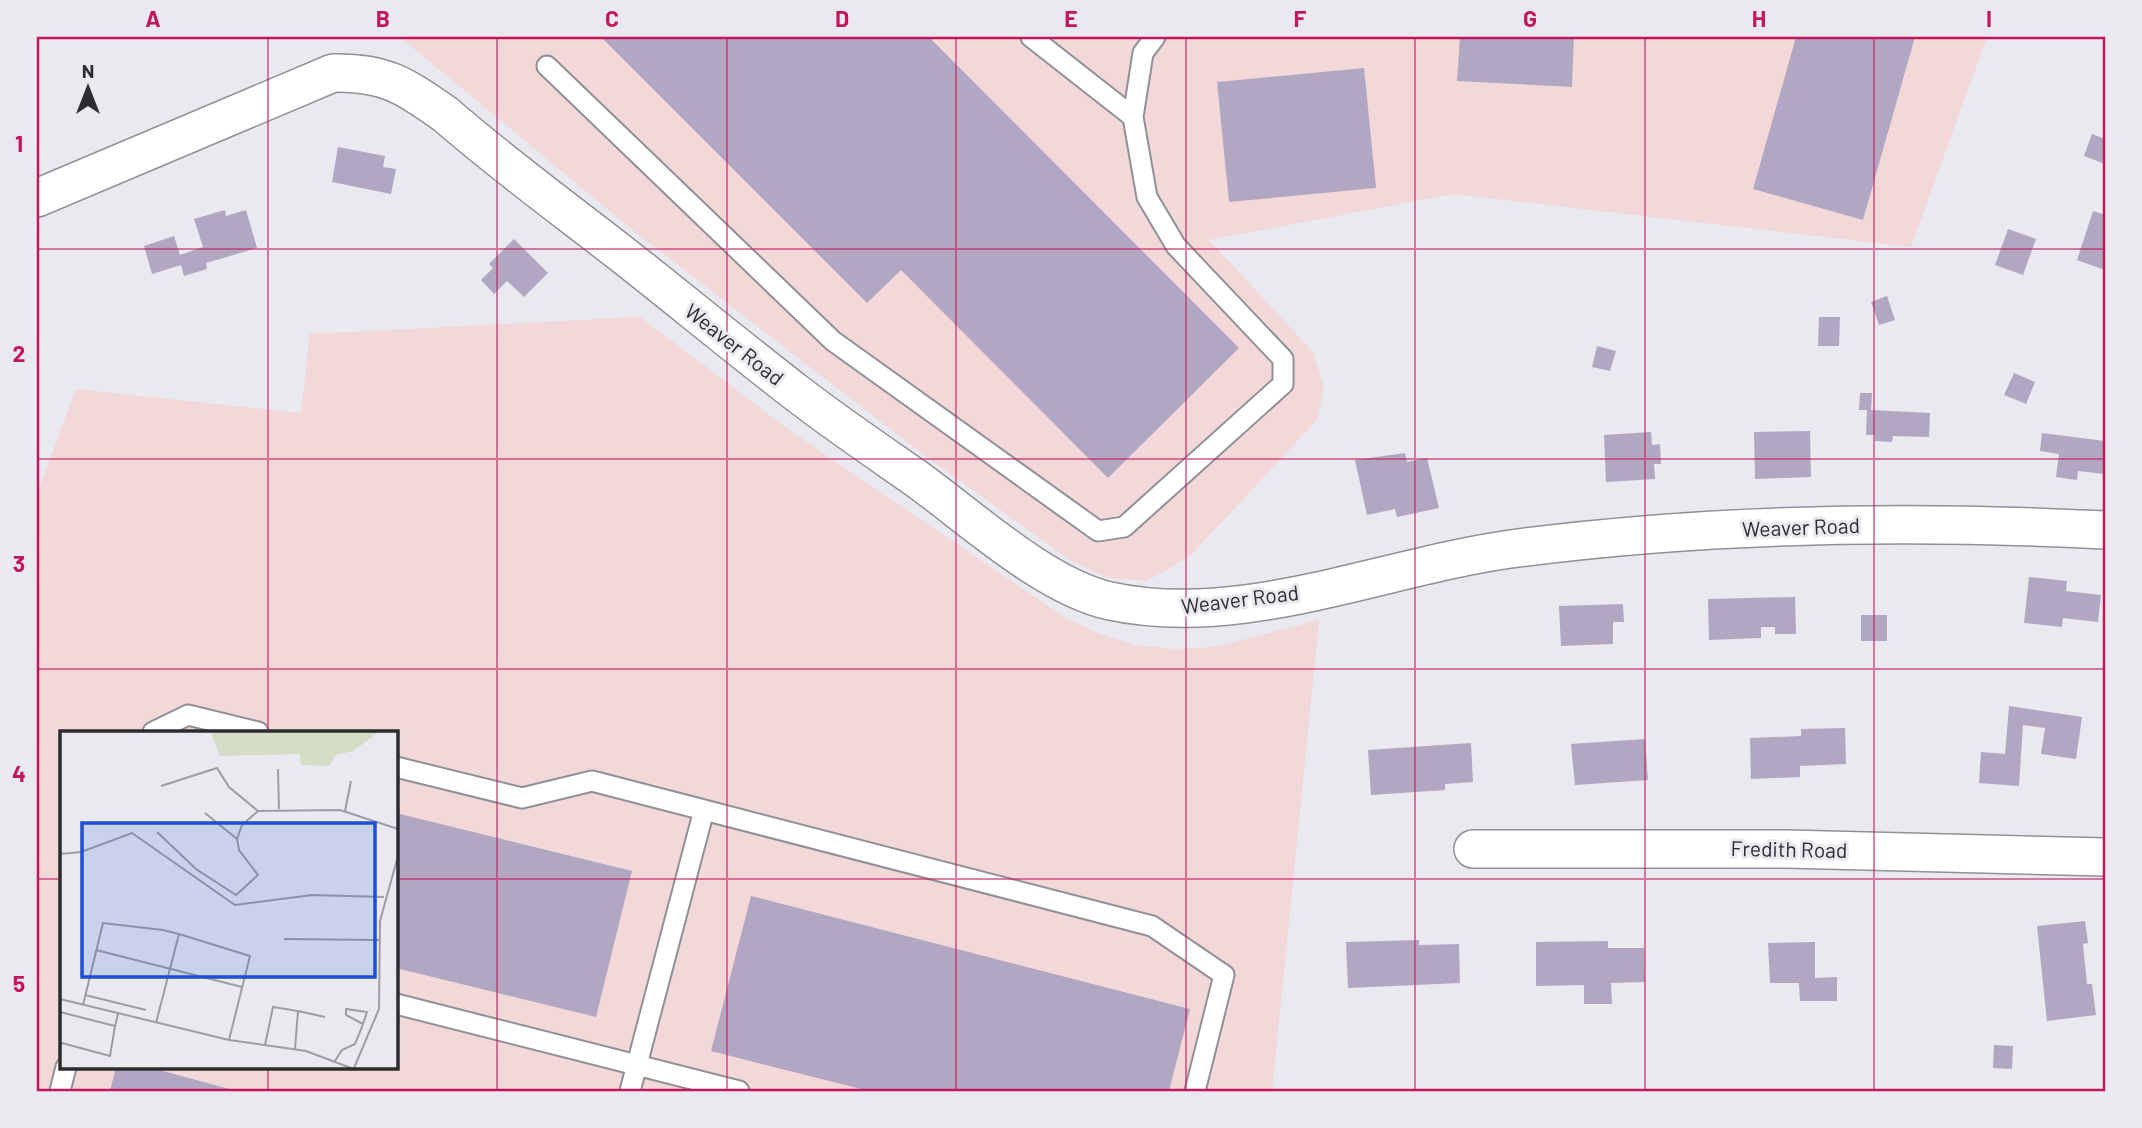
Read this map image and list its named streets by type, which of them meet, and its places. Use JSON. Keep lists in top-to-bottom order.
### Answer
{
  "streets": {
    "street": ["Weaver Road", "Fredith Road"]
  },
  "north": "top",
  "grid": {
    "columns": [
      "A",
      "B",
      "C",
      "D",
      "E",
      "F",
      "G",
      "H",
      "I"
    ],
    "rows": [
      "1",
      "2",
      "3",
      "4",
      "5"
    ]
  }
}
